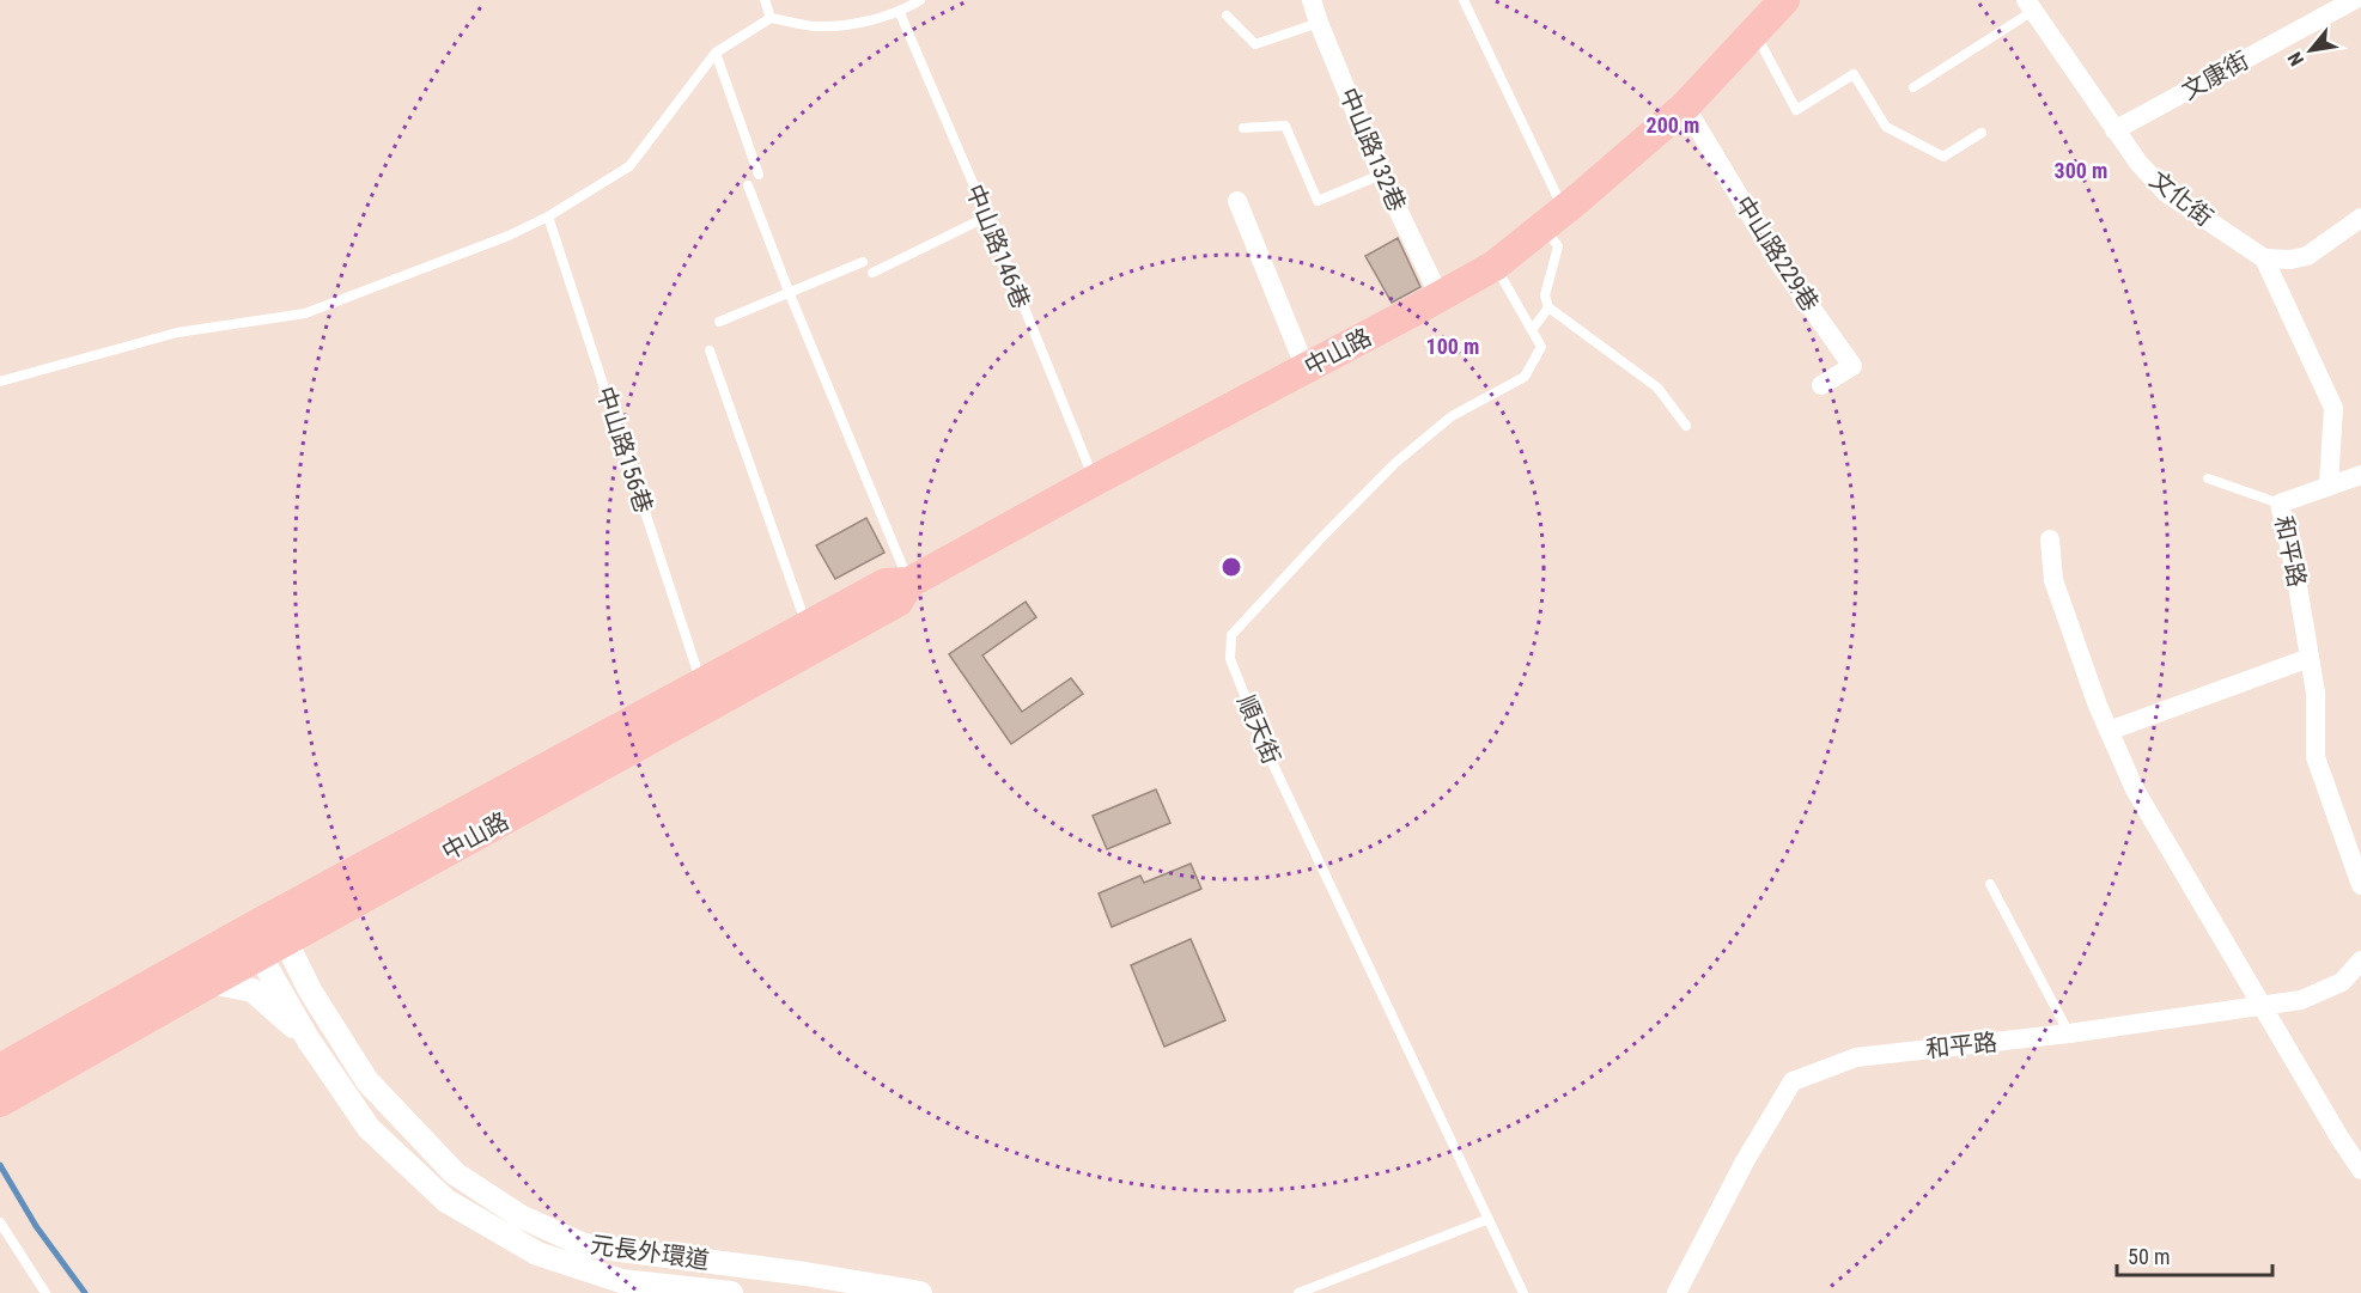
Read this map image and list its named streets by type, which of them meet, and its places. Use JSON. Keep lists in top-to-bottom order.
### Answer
{
  "streets": {
    "main road": ["中山路"],
    "street": [
      "文康街",
      "中山路132巷",
      "文化街",
      "中山路229巷",
      "和平路",
      "元長外環道"
    ],
    "lane": ["中山路146巷", "中山路156巷", "順天街"]
  },
  "crossings": [
    ["文康街", "文化街"],
    ["中山路132巷", "中山路"],
    ["中山路146巷", "中山路"],
    ["中山路229巷", "中山路"],
    ["中山路", "中山路156巷"],
    ["中山路", "順天街"],
    ["中山路", "元長外環道"]
  ],
  "scale_bar": "50 m",
  "north": "bottom left",
  "rings": ["200 m", "300 m", "100 m"]
}
